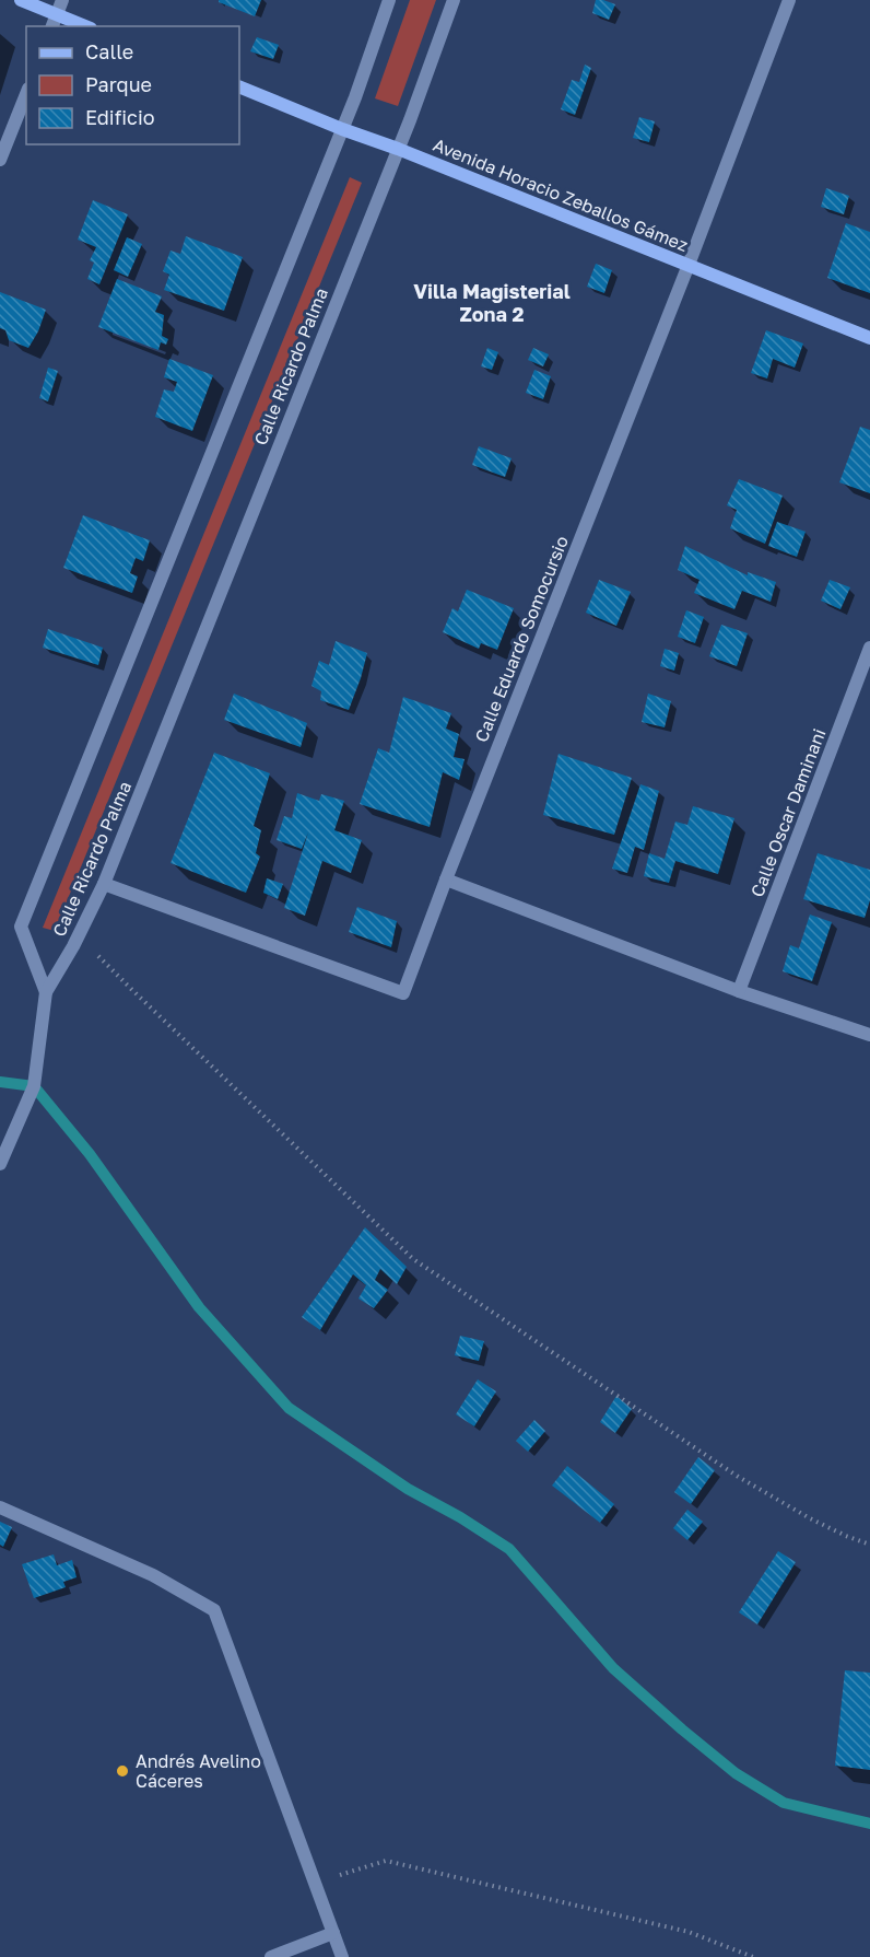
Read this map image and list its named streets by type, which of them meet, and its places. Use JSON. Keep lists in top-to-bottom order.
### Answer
{
  "streets": {
    "main road": ["Avenida Horacio Zeballos Gámez"],
    "street": ["Calle Ricardo Palma", "Calle Eduardo Somocursio", "Calle Oscar Daminani"]
  },
  "crossings": [
    ["Avenida Horacio Zeballos Gámez", "Calle Ricardo Palma"],
    ["Avenida Horacio Zeballos Gámez", "Calle Eduardo Somocursio"],
    ["Calle Ricardo Palma", "Calle Eduardo Somocursio"]
  ],
  "districts": ["Villa Magisterial Zona 2"],
  "places": ["Andrés Avelino Cáceres"],
  "legend": ["Calle", "Parque", "Edificio"]
}
